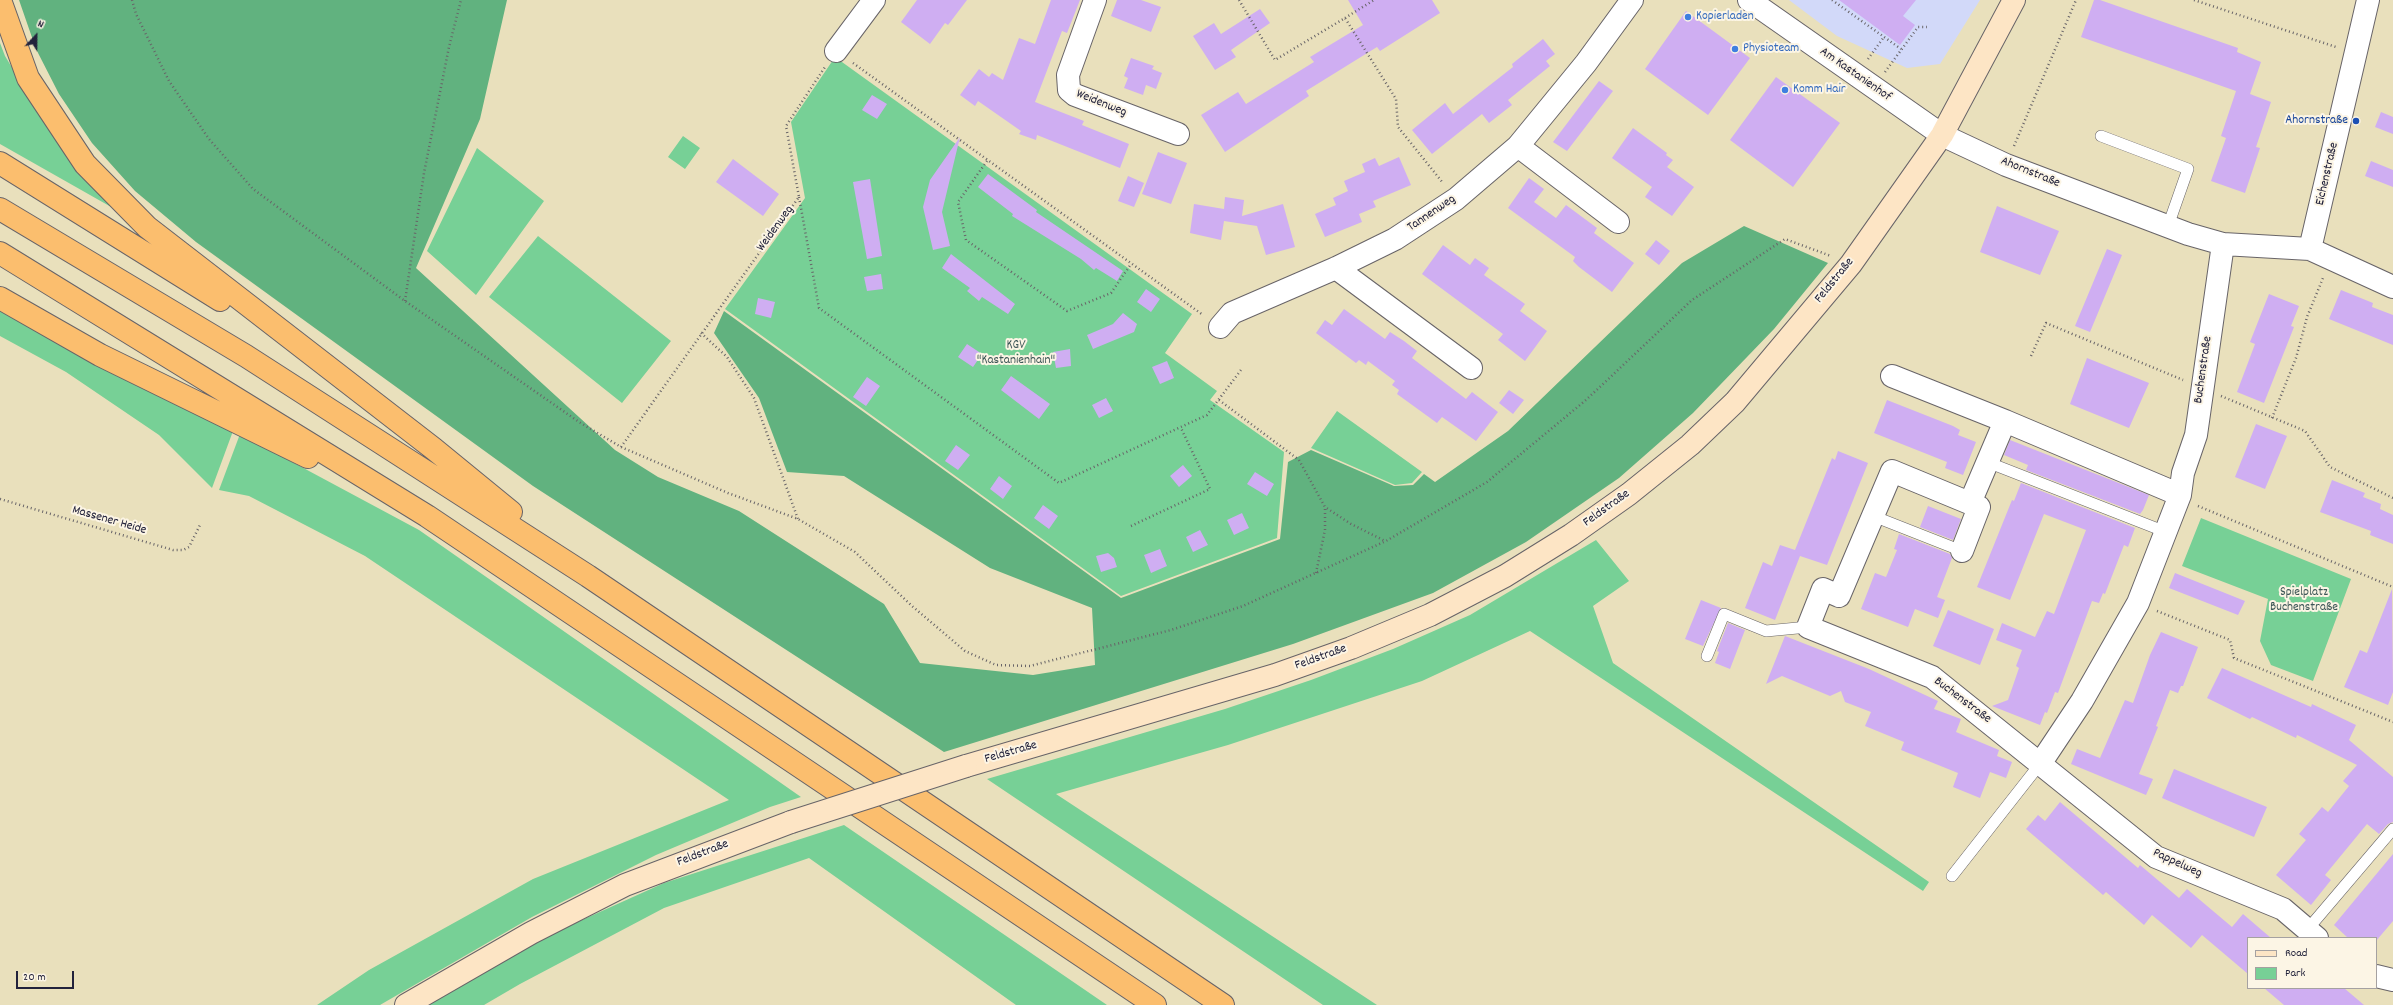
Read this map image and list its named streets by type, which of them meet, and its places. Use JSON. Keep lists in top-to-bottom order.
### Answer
{
  "streets": {
    "main road": ["Feldstraße"],
    "street": [
      "Am Kastanienhof",
      "Weidenweg",
      "Ahornstraße",
      "Eichenstraße",
      "Tannenweg",
      "Buchenstraße",
      "Pappelweg"
    ],
    "path": ["Massener Heide"]
  },
  "crossings": [
    ["Am Kastanienhof", "Ahornstraße"],
    ["Am Kastanienhof", "Feldstraße"],
    ["Ahornstraße", "Eichenstraße"],
    ["Ahornstraße", "Feldstraße"],
    ["Ahornstraße", "Buchenstraße"],
    ["Buchenstraße", "Pappelweg"]
  ],
  "parks": ["KGV \"Kastanienhain\"", "Spielplatz Buchenstraße"],
  "places": [
    "Kopierladen",
    "Physioteam",
    "Komm Hair",
    "Ahornstraße"
  ],
  "legend": ["Road", "Park"],
  "scale_bar": "20 m",
  "north": "top"
}
